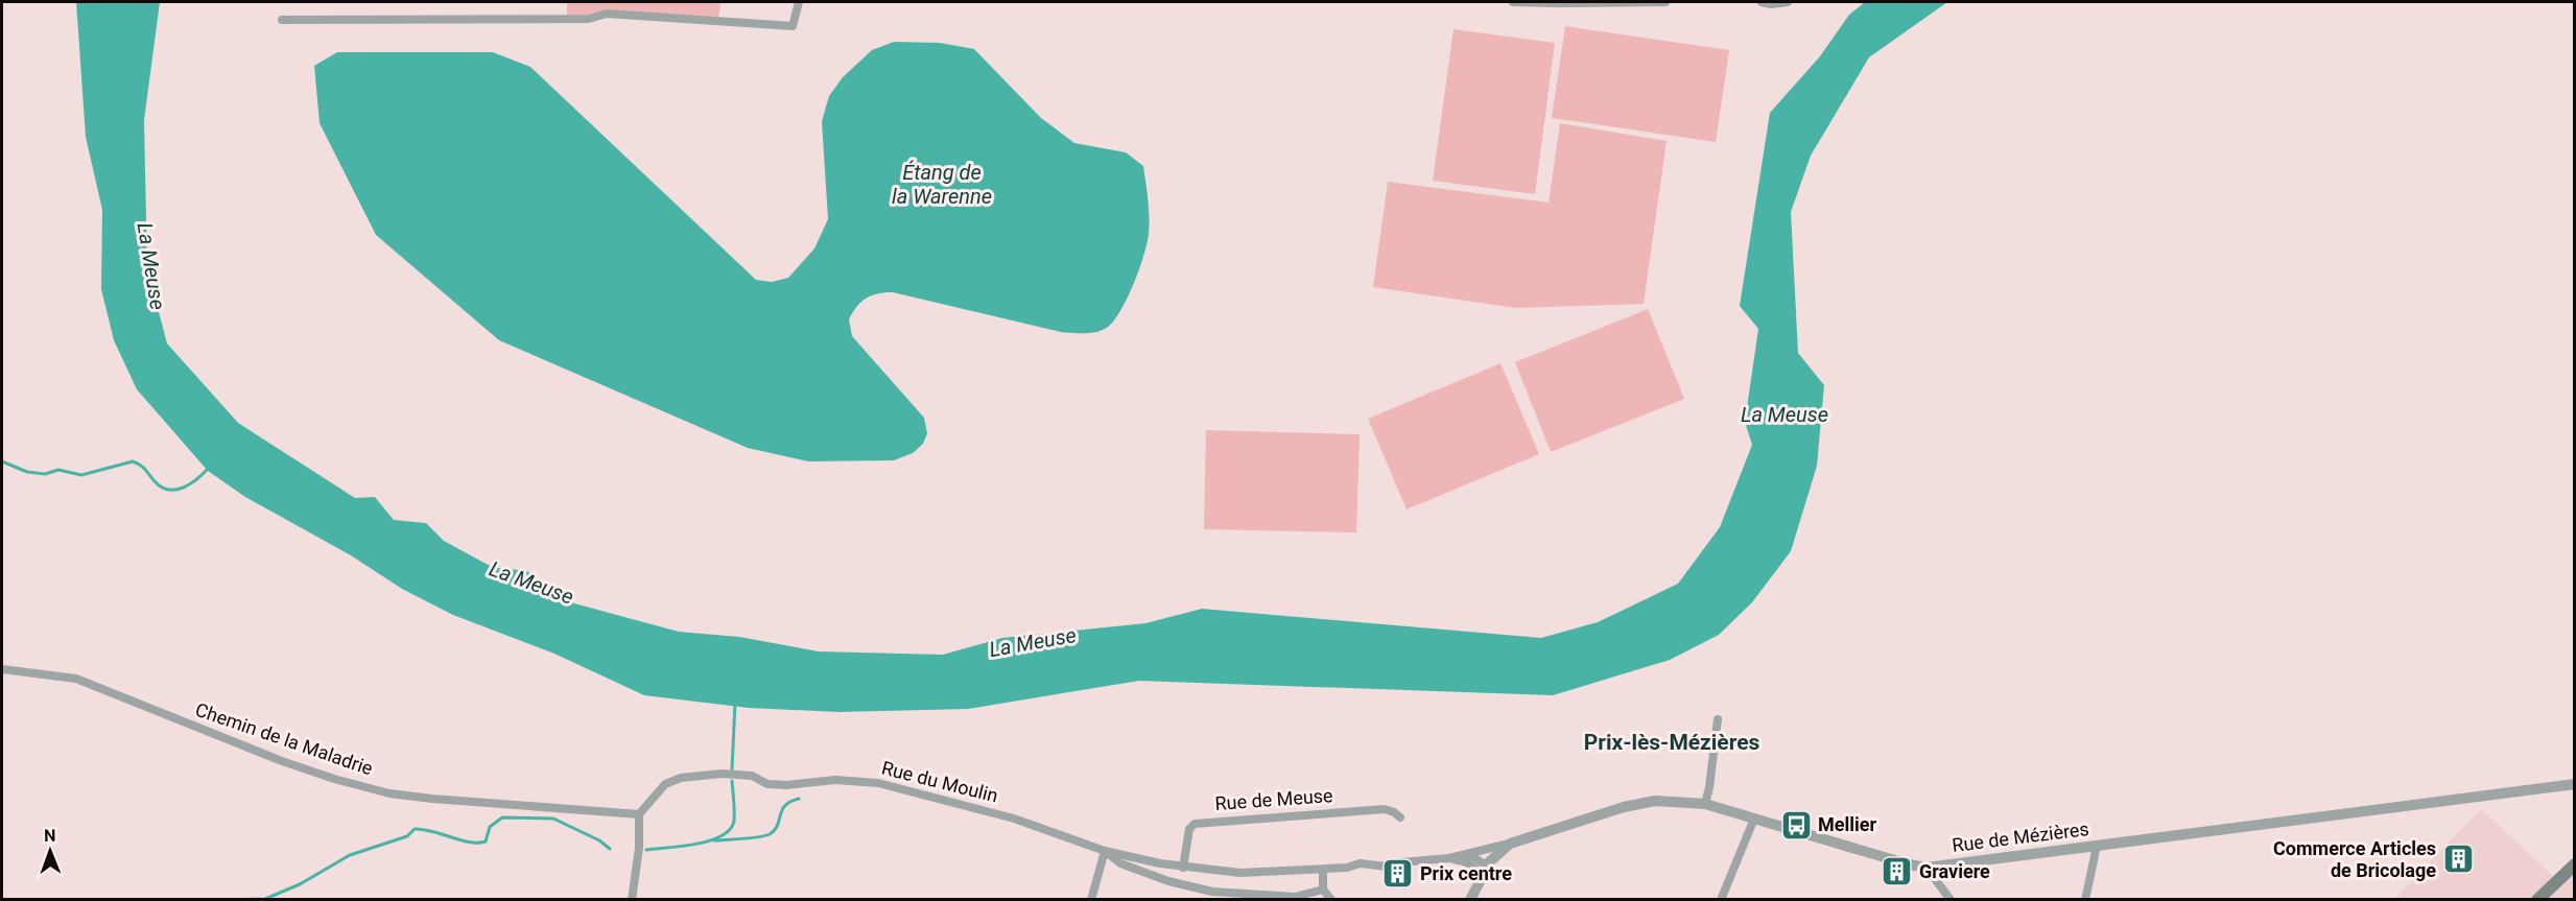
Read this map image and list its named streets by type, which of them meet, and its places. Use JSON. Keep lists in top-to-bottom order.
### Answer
{
  "streets": {
    "street": [
      "Chemin de la Maladrie",
      "Rue du Moulin",
      "Rue de Meuse",
      "Rue de Mézières"
    ]
  },
  "crossings": [
    ["Chemin de la Maladrie", "Rue du Moulin"],
    ["Rue du Moulin", "Rue de Meuse"],
    ["Rue du Moulin", "Rue de Mézières"]
  ],
  "districts": ["Prix-lès-Mézières"],
  "water": ["Étang de la Warenne", "La Meuse"],
  "places": {
    "bus stop": ["Mellier"],
    "building": ["Commerce Articles de Bricolage", "Graviere", "Prix centre"]
  },
  "north": "top"
}
